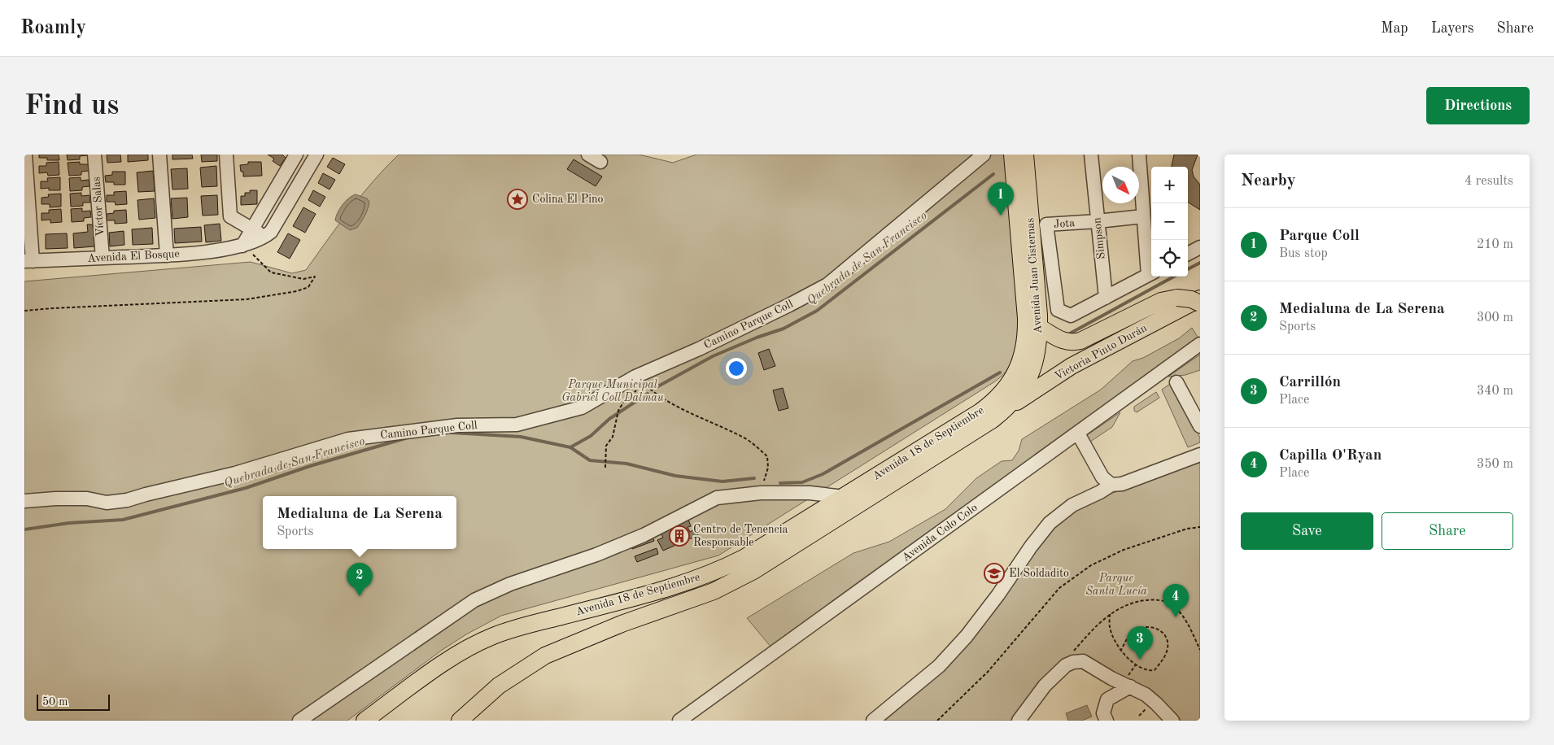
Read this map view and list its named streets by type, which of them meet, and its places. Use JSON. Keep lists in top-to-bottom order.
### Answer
{
  "streets": {
    "main road": ["Avenida Juan Cisternas", "Victoria Pinto Durán", "Avenida 18 de Septiembre"],
    "street": [
      "Víctor Salas",
      "Jota",
      "Simpson",
      "Avenida El Bosque",
      "Camino Parque Coll",
      "Avenida Colo Colo"
    ]
  },
  "crossings": [
    ["Víctor Salas", "Avenida El Bosque"],
    ["Jota", "Simpson"],
    ["Avenida Juan Cisternas", "Victoria Pinto Durán"],
    ["Avenida Juan Cisternas", "Avenida 18 de Septiembre"],
    ["Victoria Pinto Durán", "Avenida 18 de Septiembre"]
  ],
  "water": ["Quebrada de San Francisco"],
  "parks": ["Parque Municipal Gabriel Coll Dalmau", "Parque Santa Lucía"],
  "places": {
    "place": ["Colina El Pino"],
    "building": ["Centro de Tenencia Responsable"],
    "school or university": ["El Soldadito"]
  },
  "scale_bar": "50 m",
  "north": "bottom right",
  "page": {
    "header": "Roamly",
    "nav": ["Map", "Layers", "Share"],
    "buttons": [
      "Directions",
      ["Save", "Share"]
    ],
    "title": "Find us",
    "heading": ["Nearby", "4 results"],
    "map_buttons": ["+", "−"],
    "pins": [
      "1",
      "2",
      "4",
      "3"
    ],
    "list": [
      {
        "mark": "1",
        "name": "Parque Coll",
        "note": "Bus stop",
        "value": "210 m"
      },
      {
        "mark": "2",
        "name": "Medialuna de La Serena",
        "note": "Sports",
        "value": "300 m"
      },
      {
        "mark": "3",
        "name": "Carrillón",
        "note": "Place",
        "value": "340 m"
      },
      {
        "mark": "4",
        "name": "Capilla O'Ryan",
        "note": "Place",
        "value": "350 m"
      }
    ],
    "popup": ["Medialuna de La Serena", "Sports"],
    "scale": "50 m"
  }
}
